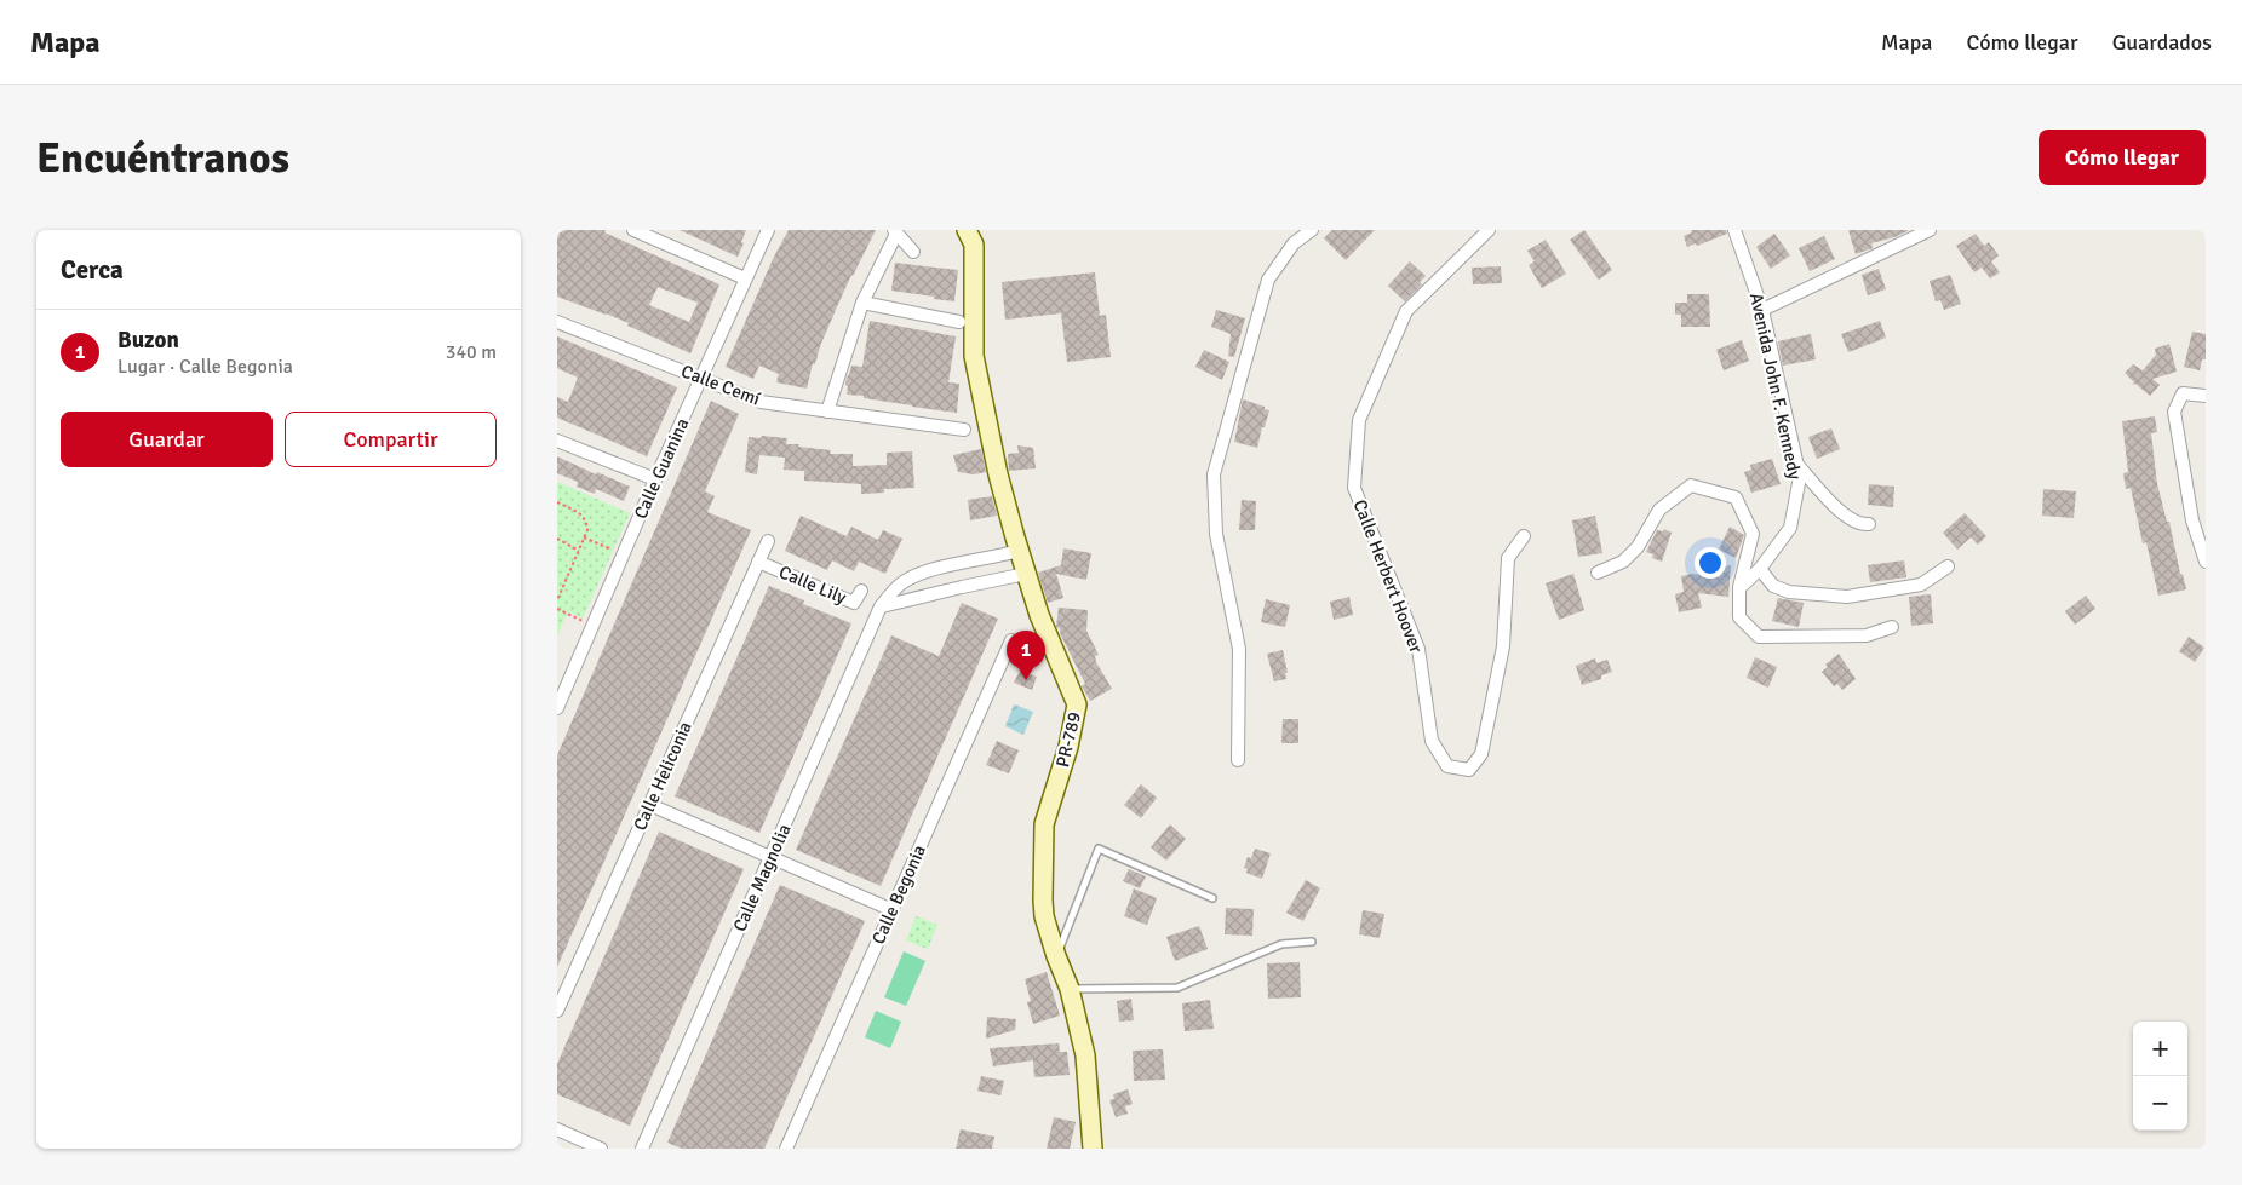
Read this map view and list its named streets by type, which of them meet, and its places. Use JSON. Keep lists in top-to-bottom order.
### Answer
{
  "streets": {
    "street": [
      "Calle Cemí",
      "Avenida John F. Kennedy",
      "Calle Guanina",
      "Calle Herbert Hoover",
      "Calle Lily",
      "PR-789",
      "Calle Heliconia",
      "Calle Magnolia",
      "Calle Begonia"
    ]
  },
  "crossings": [
    ["Calle Cemí", "Calle Guanina"],
    ["Calle Lily", "Calle Heliconia"],
    ["PR-789", "Calle Magnolia"]
  ],
  "page": {
    "header": "Mapa",
    "nav": ["Mapa", "Cómo llegar", "Guardados"],
    "buttons": [
      "Cómo llegar",
      ["Guardar", "Compartir"]
    ],
    "title": "Encuéntranos",
    "heading": "Cerca",
    "list": [
      {
        "mark": "1",
        "name": "Buzon",
        "note": "Lugar · Calle Begonia",
        "value": "340 m"
      }
    ],
    "pins": "1",
    "map_buttons": ["+", "−"]
  }
}
